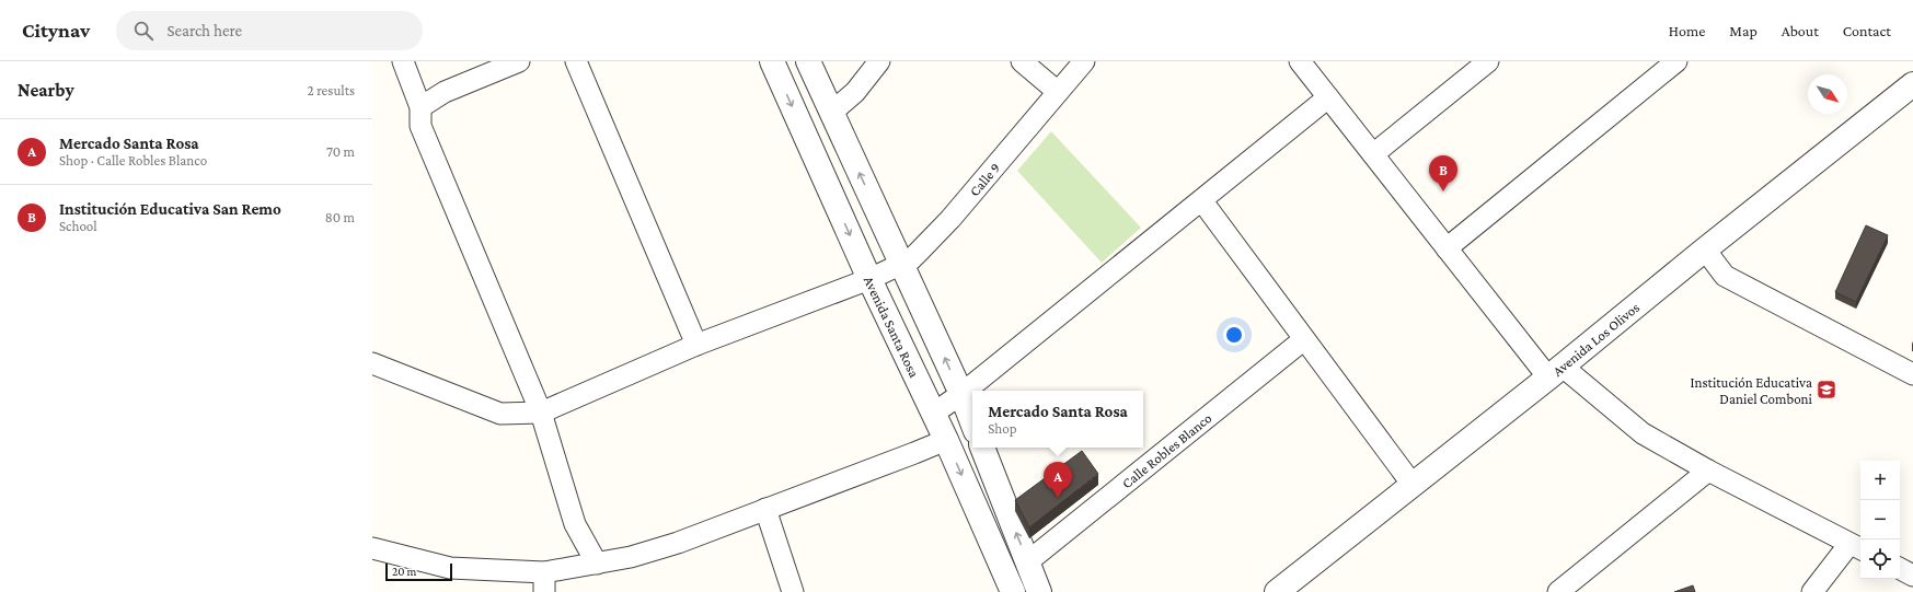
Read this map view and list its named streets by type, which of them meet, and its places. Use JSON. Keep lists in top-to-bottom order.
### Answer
{
  "streets": {
    "street": [
      "Calle 9",
      "Avenida Santa Rosa",
      "Avenida Los Olivos",
      "Calle Robles Blanco"
    ]
  },
  "crossings": [
    ["Calle 9", "Avenida Santa Rosa"]
  ],
  "places": {
    "school or university": ["Institución Educativa Daniel Comboni"]
  },
  "scale_bar": "20 m",
  "north": "bottom right",
  "page": {
    "header": "Citynav",
    "search": "Search here",
    "nav": [
      "Home",
      "Map",
      "About",
      "Contact"
    ],
    "heading": ["Nearby", "2 results"],
    "list": [
      {
        "mark": "A",
        "name": "Mercado Santa Rosa",
        "note": "Shop · Calle Robles Blanco",
        "value": "70 m"
      },
      {
        "mark": "B",
        "name": "Institución Educativa San Remo",
        "note": "School",
        "value": "80 m"
      }
    ],
    "pins": ["B", "A"],
    "popup": ["Mercado Santa Rosa", "Shop"],
    "map_buttons": ["+", "−"],
    "scale": "20 m"
  }
}
